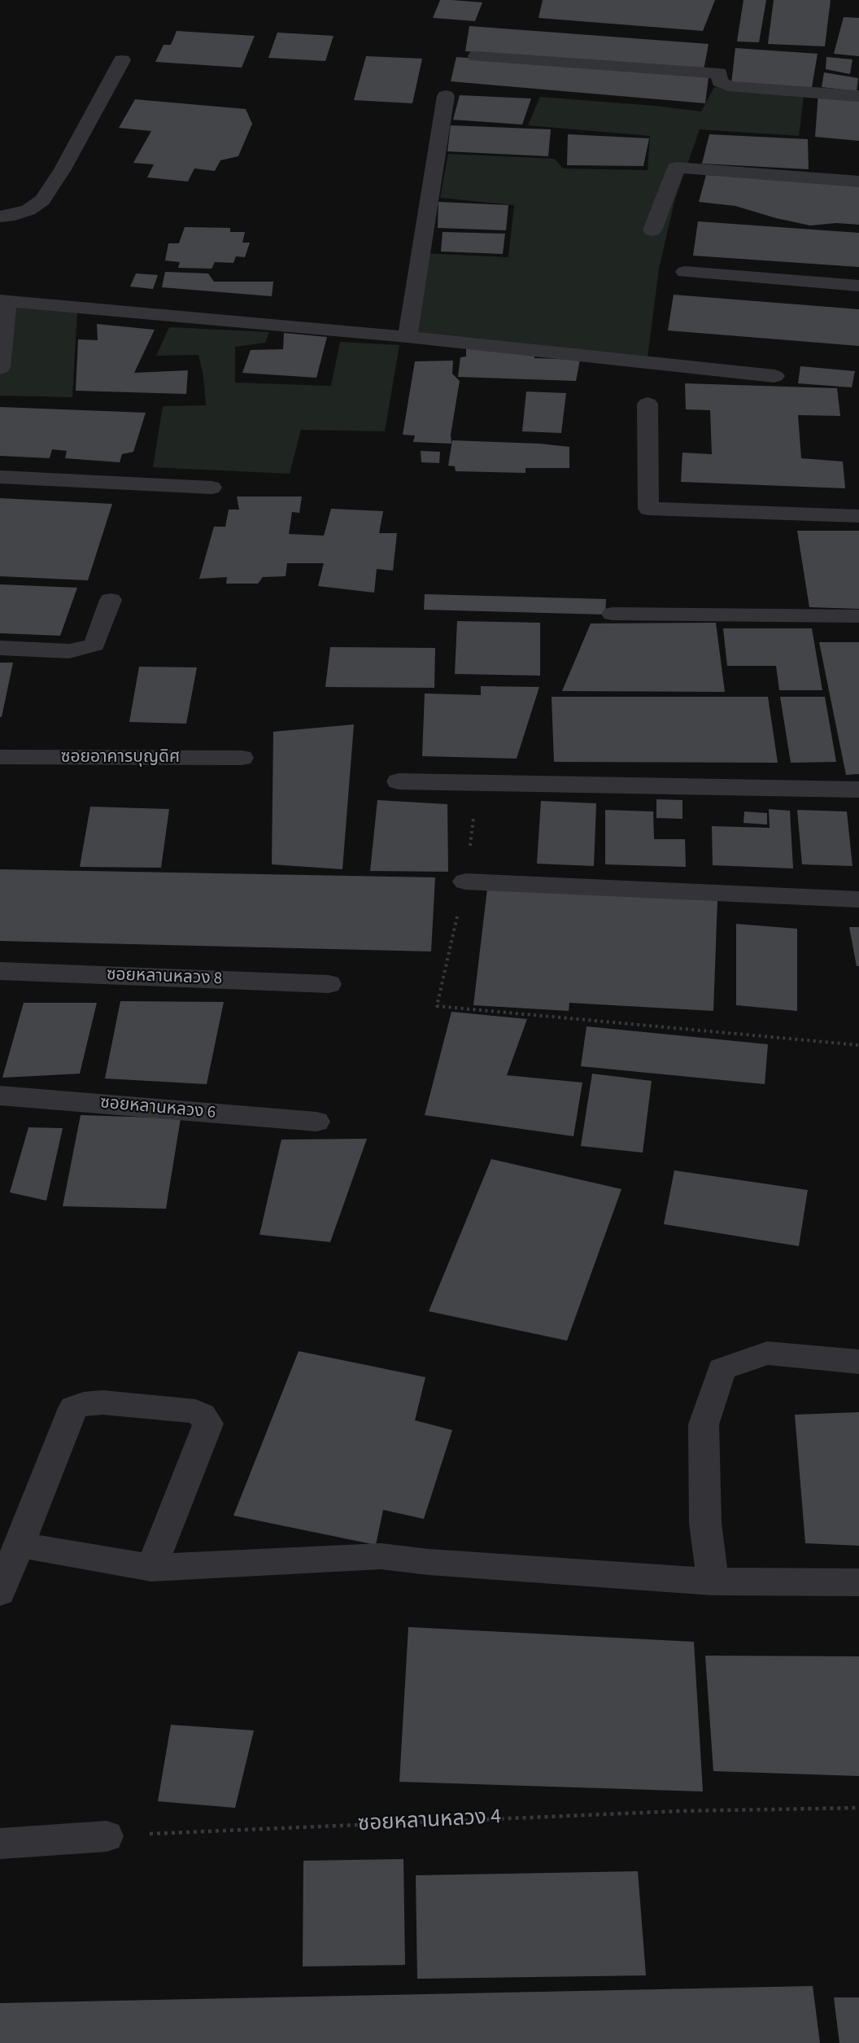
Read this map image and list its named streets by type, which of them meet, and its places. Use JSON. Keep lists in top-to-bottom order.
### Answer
{
  "streets": {
    "street": ["ซอยอาคารบุญดิศ", "ซอยหลานหลวง 8", "ซอยหลานหลวง 6"],
    "path": ["ซอยหลานหลวง 4"]
  }
}
